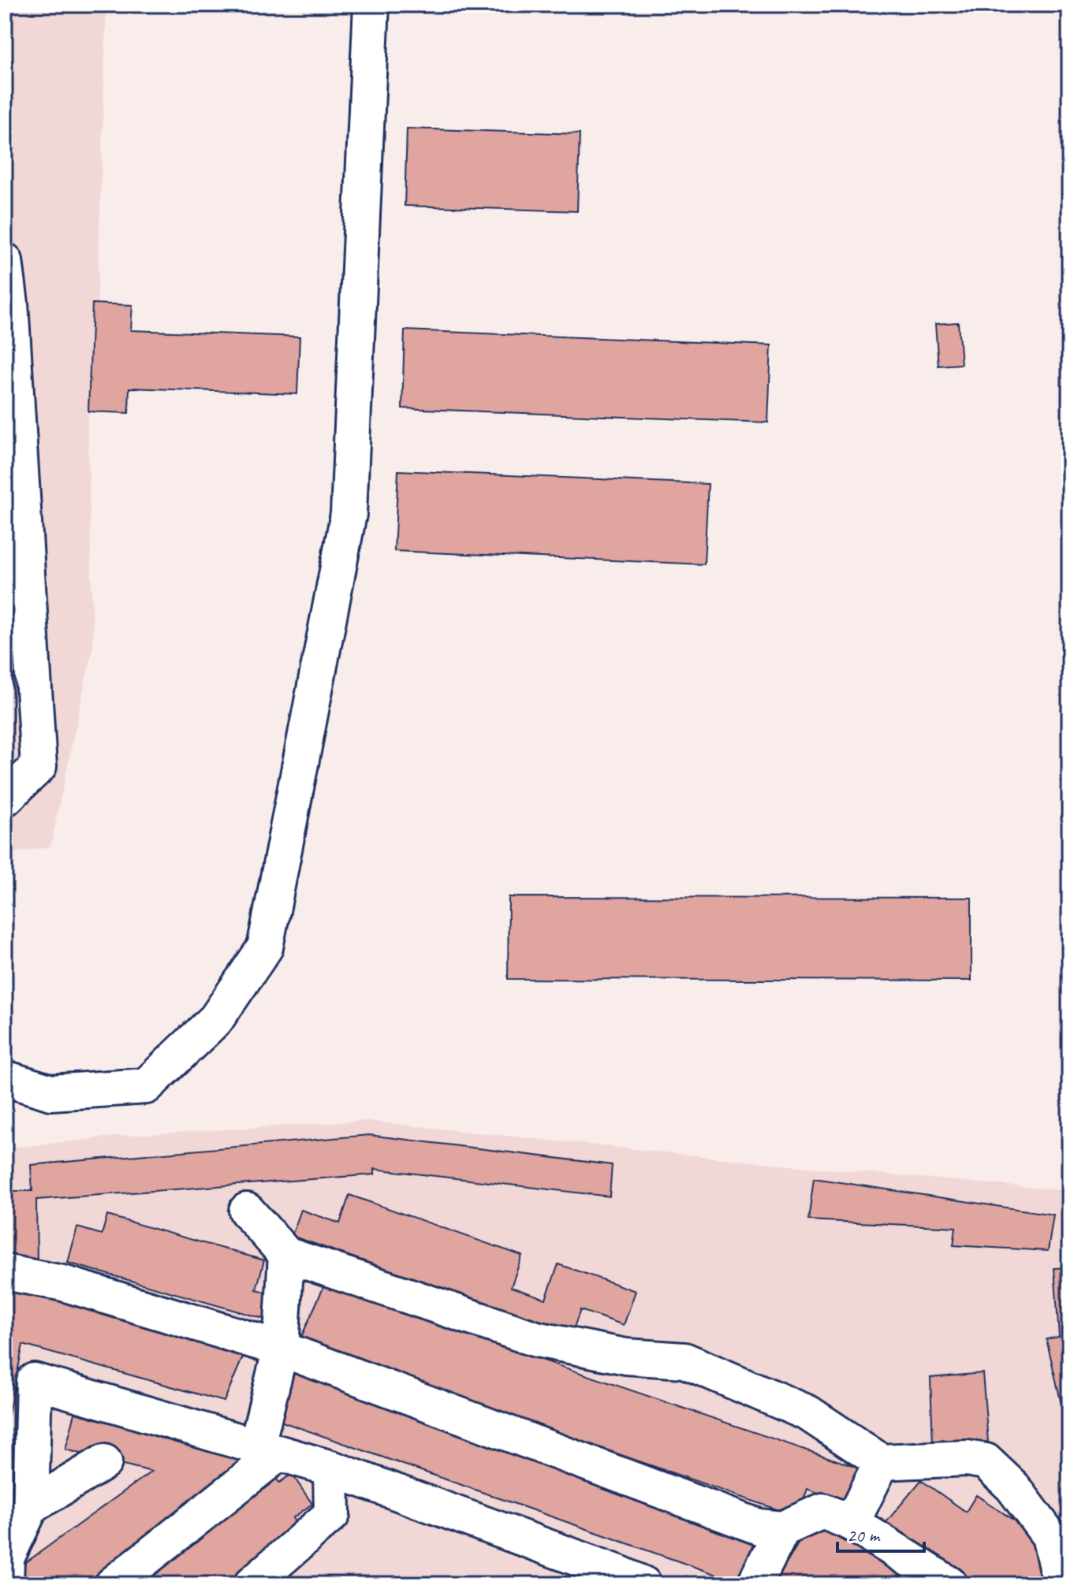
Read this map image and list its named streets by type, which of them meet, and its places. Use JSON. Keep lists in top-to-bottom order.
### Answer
{
  "scale_bar": "20 m"
}
